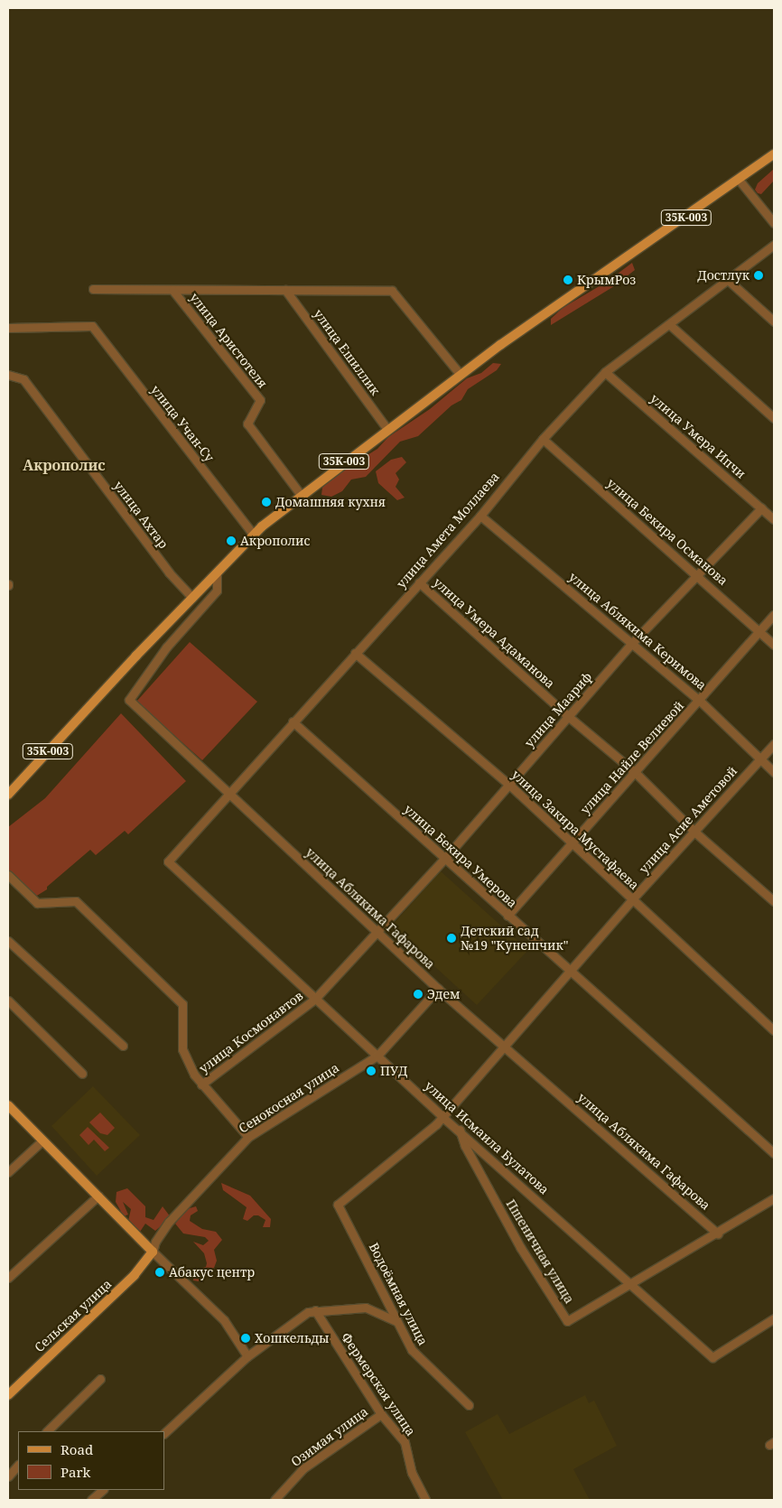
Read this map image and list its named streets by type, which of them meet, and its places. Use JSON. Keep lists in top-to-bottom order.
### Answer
{
  "streets": {
    "main road": ["35К-003", "Сельская улица"],
    "street": [
      "улица Аристотеля",
      "улица Ешиллик",
      "улица Учан-Су",
      "улица Умера Ипчи",
      "улица Ахтар",
      "улица Амета Моллаева",
      "улица Бекира Османова",
      "улица Аблякима Керимова",
      "улица Умера Адаманова",
      "улица Маариф",
      "улица Найле Велиевой",
      "улица Асие Аметовой",
      "улица Закира Мустафаева",
      "улица Бекира Умерова",
      "улица Аблякима Гафарова",
      "улица Космонавтов",
      "Сенокосная улица",
      "улица Исмаила Булатова",
      "Пшеничная улица",
      "Водоёмная улица",
      "Фермерская улица",
      "Озимая улица"
    ]
  },
  "crossings": [
    ["35К-003", "улица Аристотеля"],
    ["35К-003", "улица Ешиллик"],
    ["35К-003", "улица Учан-Су"],
    ["35К-003", "улица Ахтар"],
    ["35К-003", "улица Аблякима Гафарова"],
    ["улица Умера Ипчи", "улица Амета Моллаева"],
    ["улица Умера Ипчи", "улица Маариф"],
    ["улица Амета Моллаева", "улица Бекира Османова"],
    ["улица Амета Моллаева", "улица Аблякима Керимова"],
    ["улица Амета Моллаева", "улица Умера Адаманова"],
    ["улица Амета Моллаева", "улица Закира Мустафаева"],
    ["улица Амета Моллаева", "улица Бекира Умерова"],
    ["улица Амета Моллаева", "улица Аблякима Гафарова"],
    ["улица Амета Моллаева", "улица Исмаила Булатова"],
    ["улица Бекира Османова", "улица Маариф"],
    ["улица Бекира Османова", "улица Найле Велиевой"],
    ["улица Аблякима Керимова", "улица Маариф"],
    ["улица Аблякима Керимова", "улица Найле Велиевой"],
    ["улица Аблякима Керимова", "улица Асие Аметовой"],
    ["улица Умера Адаманова", "улица Маариф"],
    ["улица Умера Адаманова", "улица Найле Велиевой"],
    ["улица Умера Адаманова", "улица Асие Аметовой"],
    ["улица Маариф", "улица Закира Мустафаева"],
    ["улица Маариф", "улица Бекира Умерова"],
    ["улица Маариф", "улица Аблякима Гафарова"],
    ["улица Маариф", "улица Космонавтов"],
    ["улица Найле Велиевой", "улица Закира Мустафаева"],
    ["улица Найле Велиевой", "улица Бекира Умерова"],
    ["улица Асие Аметовой", "улица Закира Мустафаева"],
    ["улица Асие Аметовой", "улица Бекира Умерова"],
    ["улица Асие Аметовой", "улица Аблякима Гафарова"],
    ["улица Асие Аметовой", "улица Исмаила Булатова"],
    ["улица Асие Аметовой", "Водоёмная улица"],
    ["улица Аблякима Гафарова", "улица Космонавтов"],
    ["улица Космонавтов", "улица Исмаила Булатова"],
    ["Сенокосная улица", "улица Исмаила Булатова"],
    ["Сенокосная улица", "Сельская улица"],
    ["улица Исмаила Булатова", "Пшеничная улица"],
    ["улица Исмаила Булатова", "Водоёмная улица"],
    ["Фермерская улица", "Озимая улица"]
  ],
  "districts": ["Акрополис"],
  "places": [
    "Достлук",
    "КрымРоз",
    "Домашняя кухня",
    "Акрополис",
    "Детский сад №19 \"Кунешчик\"",
    "Эдем",
    "ПУД",
    "Абакус центр",
    "Хошкельды"
  ],
  "legend": ["Road", "Park"]
}
